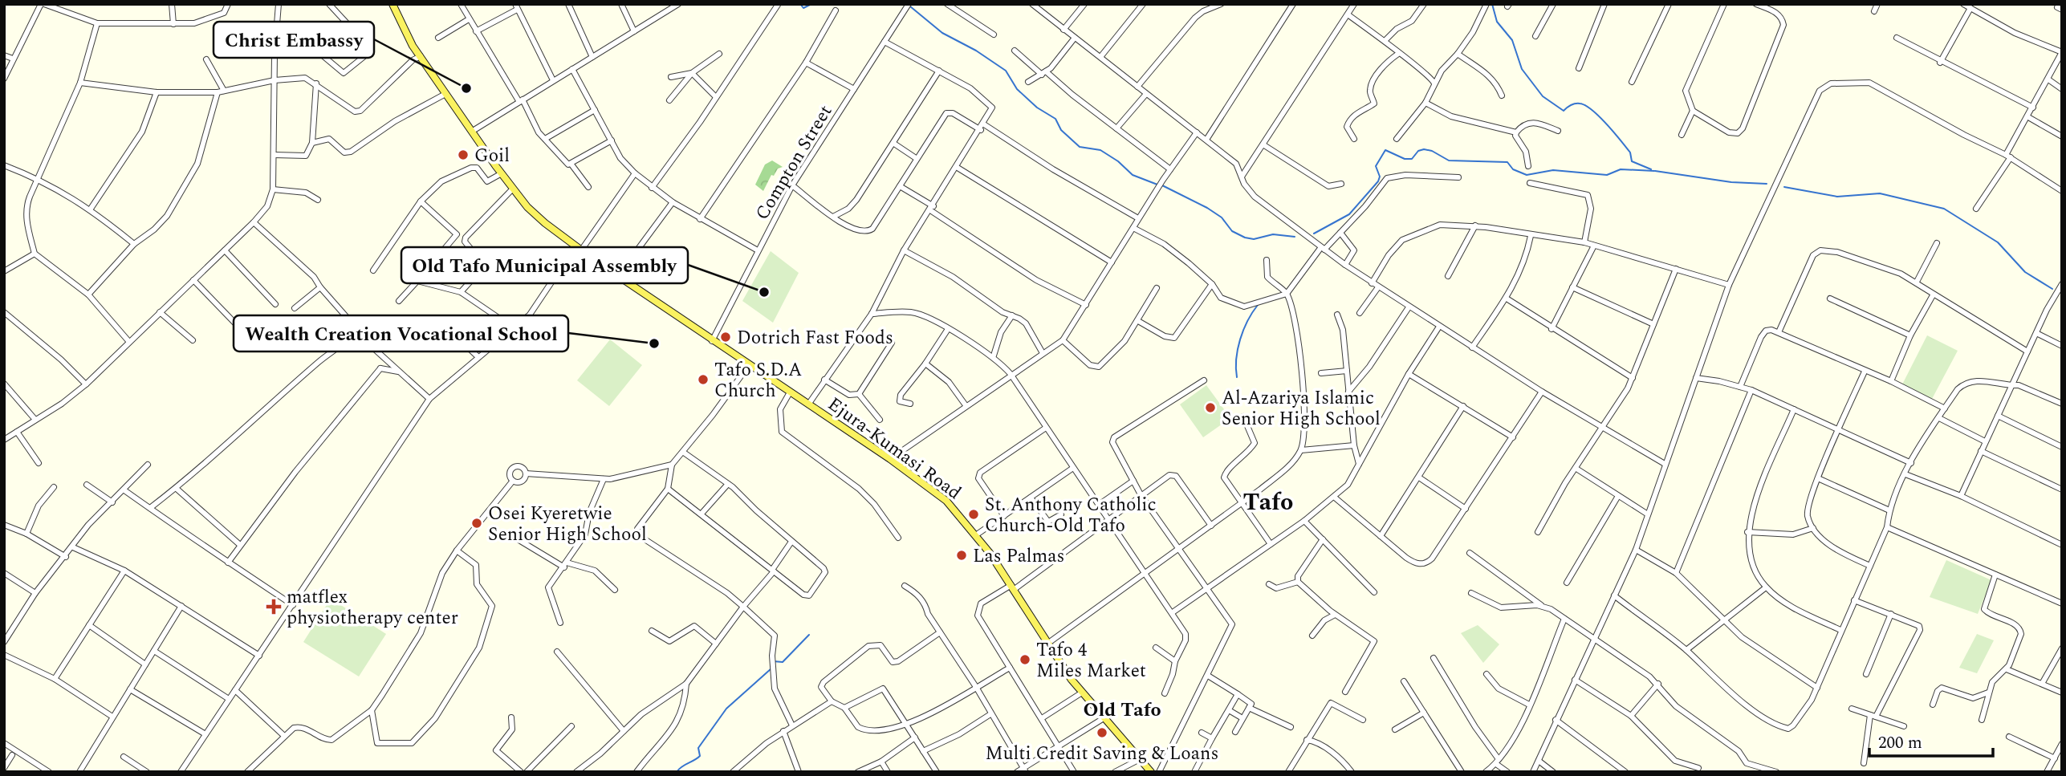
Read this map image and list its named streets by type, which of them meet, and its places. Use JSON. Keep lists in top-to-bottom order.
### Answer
{
  "streets": {
    "main road": ["Ejura-Kumasi Road"],
    "street": ["Compton Street"]
  },
  "crossings": [
    ["Compton Street", "Ejura-Kumasi Road"]
  ],
  "districts": ["Tafo", "Old Tafo"],
  "places": {
    "other": [
      "Christ Embassy",
      "Goil",
      "Old Tafo Municipal Assembly",
      "Dotrich Fast Foods",
      "Wealth Creation Vocational School",
      "Tafo S.D.A Church",
      "Al-Azariya Islamic Senior High School",
      "St. Anthony Catholic Church-Old Tafo",
      "Osei Kyeretwie Senior High School",
      "Las Palmas",
      "Tafo 4 Miles Market",
      "Multi Credit Saving & Loans"
    ],
    "health": ["matflex physiotherapy center"]
  },
  "scale_bar": "200 m"
}
